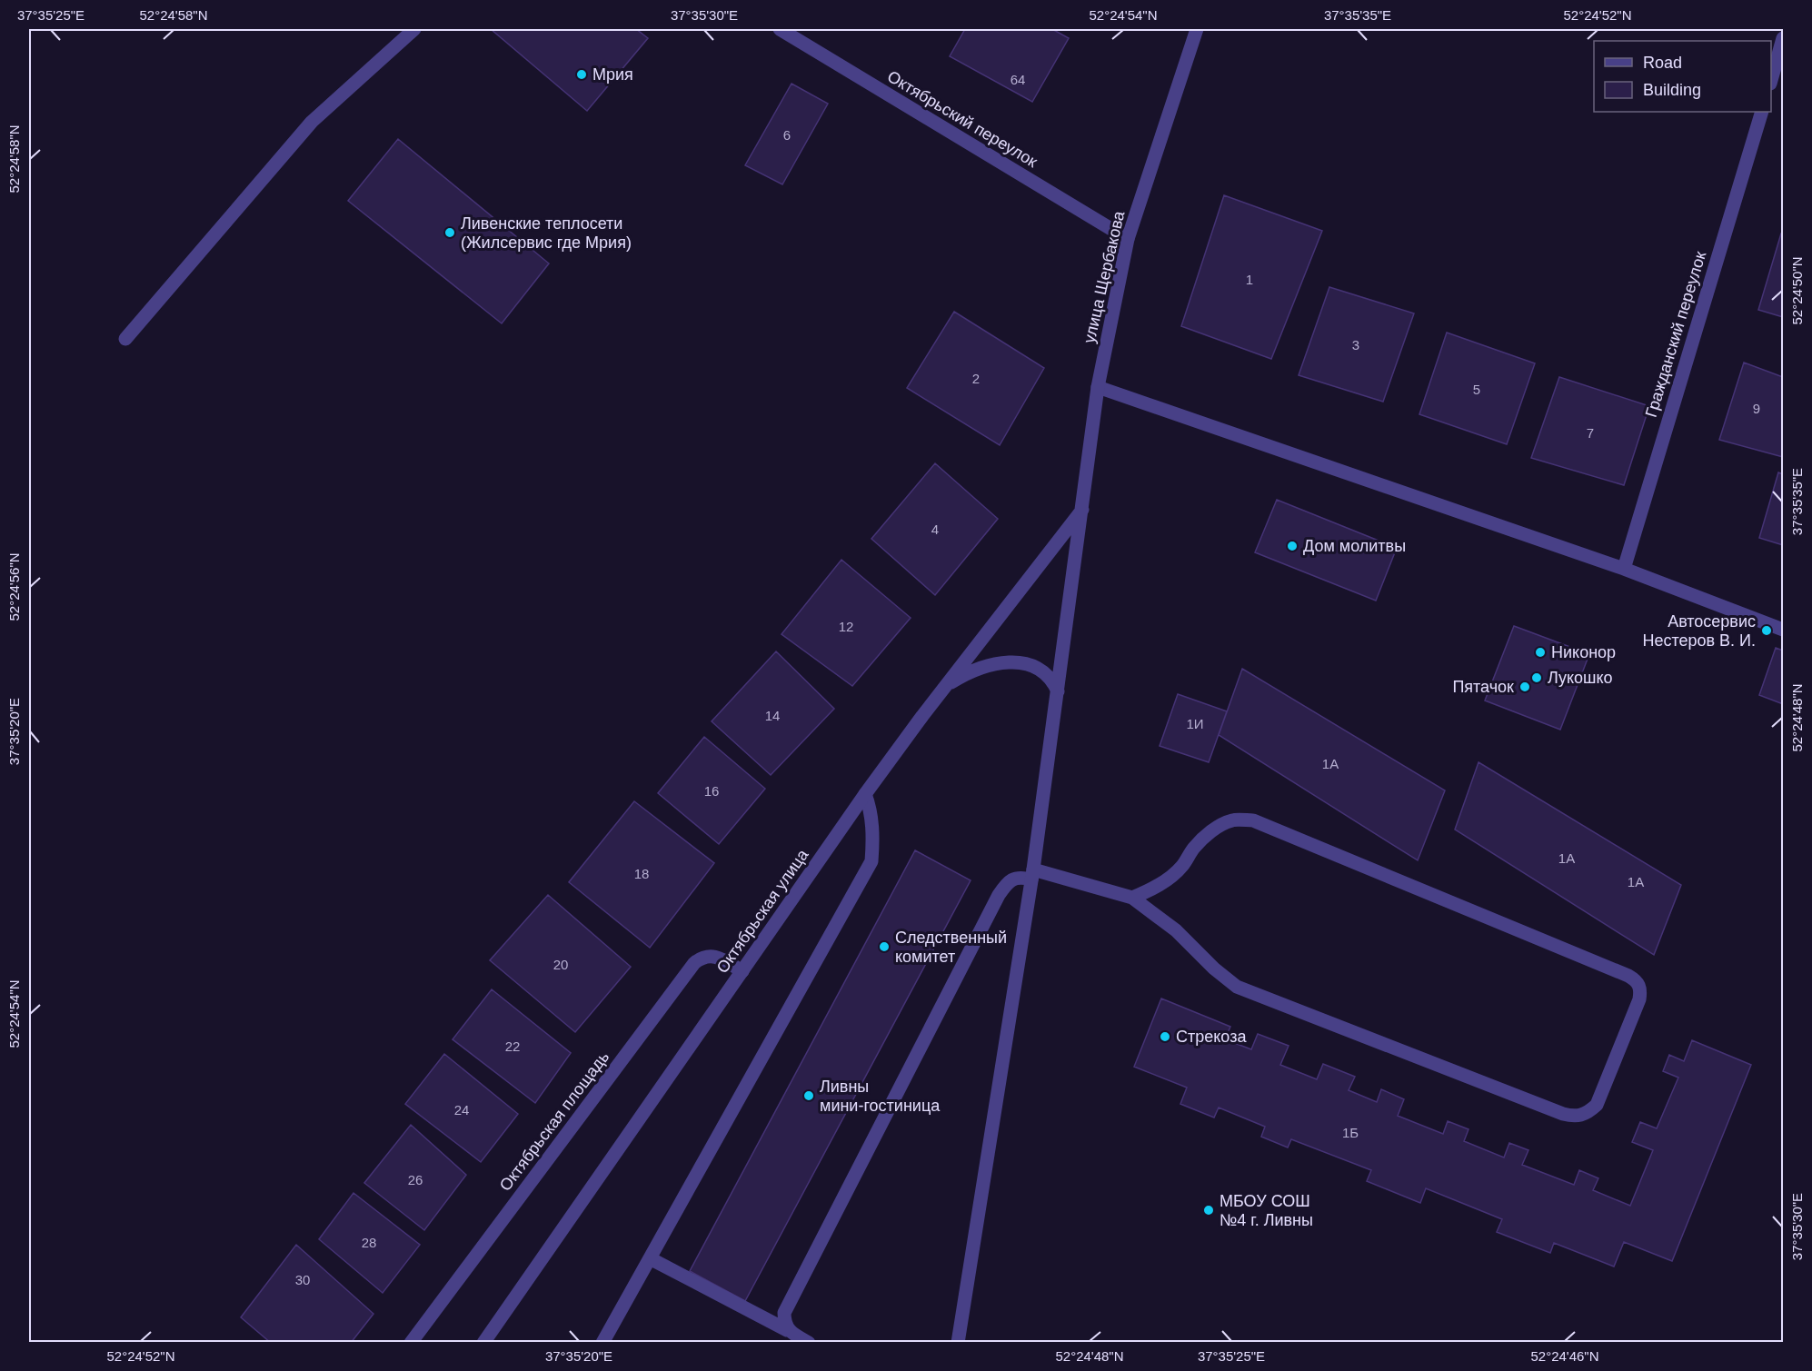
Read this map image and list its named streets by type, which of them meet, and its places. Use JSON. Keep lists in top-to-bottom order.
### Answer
{
  "streets": {
    "street": [
      "Октябрьский переулок",
      "улица Щербакова",
      "Гражданский переулок",
      "Октябрьская улица",
      "Октябрьская площадь"
    ]
  },
  "crossings": [
    ["Октябрьский переулок", "улица Щербакова"],
    ["улица Щербакова", "Октябрьская улица"],
    ["Октябрьская улица", "Октябрьская площадь"]
  ],
  "places": [
    "Мрия",
    "Ливенские теплосети (Жилсервис где Мрия)",
    "Дом молитвы",
    "Автосервис Нестеров В. И.",
    "Никонор",
    "Лукошко",
    "Пятачок",
    "Следственный комитет",
    "Стрекоза",
    "Ливны мини-гостиница",
    "МБОУ СОШ №4 г. Ливны"
  ],
  "house_numbers": [
    "64",
    "6",
    "1",
    "3",
    "2",
    "5",
    "9",
    "7",
    "4",
    "12",
    "14",
    "1И",
    "1А",
    "16",
    "1А",
    "18",
    "1А",
    "20",
    "22",
    "24",
    "1Б",
    "26",
    "28",
    "30"
  ],
  "legend": ["Road", "Building"],
  "coordinates": [
    "37°35'25\"E",
    "52°24'58\"N",
    "37°35'30\"E",
    "52°24'54\"N",
    "37°35'35\"E",
    "52°24'52\"N",
    "52°24'50\"N",
    "52°24'56\"N",
    "52°24'48\"N",
    "37°35'20\"E",
    "52°24'46\"N"
  ]
}
